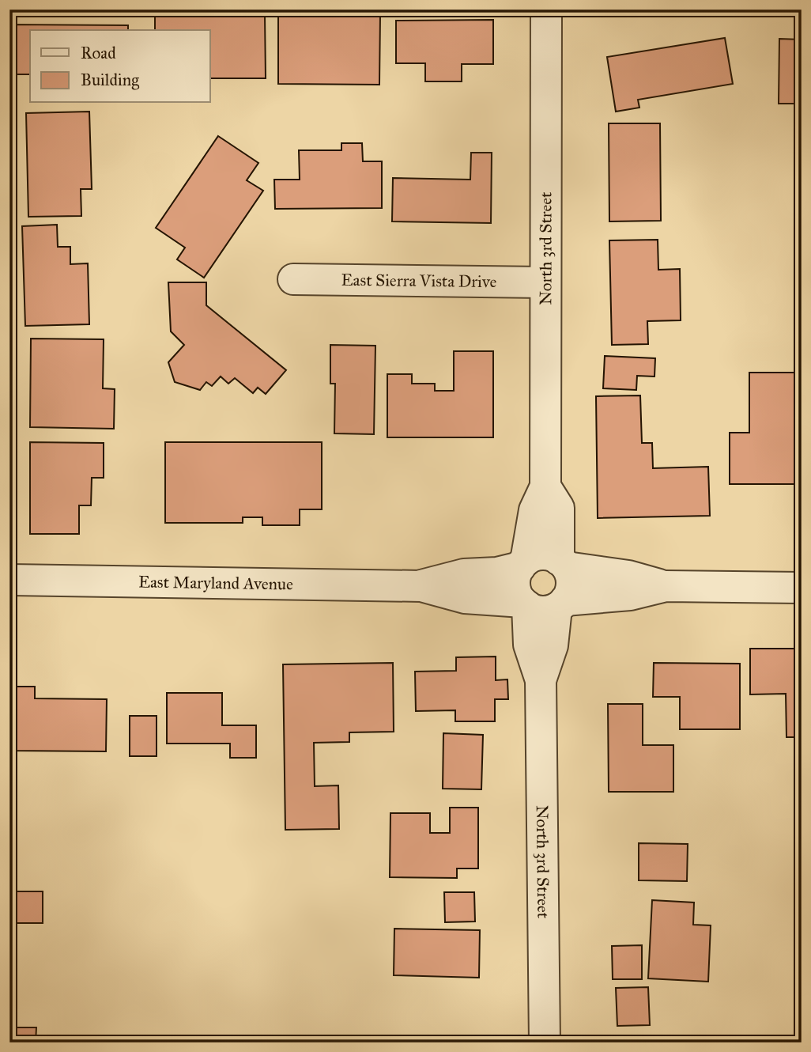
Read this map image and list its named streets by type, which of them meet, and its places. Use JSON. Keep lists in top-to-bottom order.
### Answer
{
  "streets": {
    "street": ["North 3rd Street", "East Sierra Vista Drive", "East Maryland Avenue"]
  },
  "crossings": [
    ["North 3rd Street", "East Sierra Vista Drive"],
    ["North 3rd Street", "East Maryland Avenue"]
  ],
  "legend": ["Road", "Building"]
}
